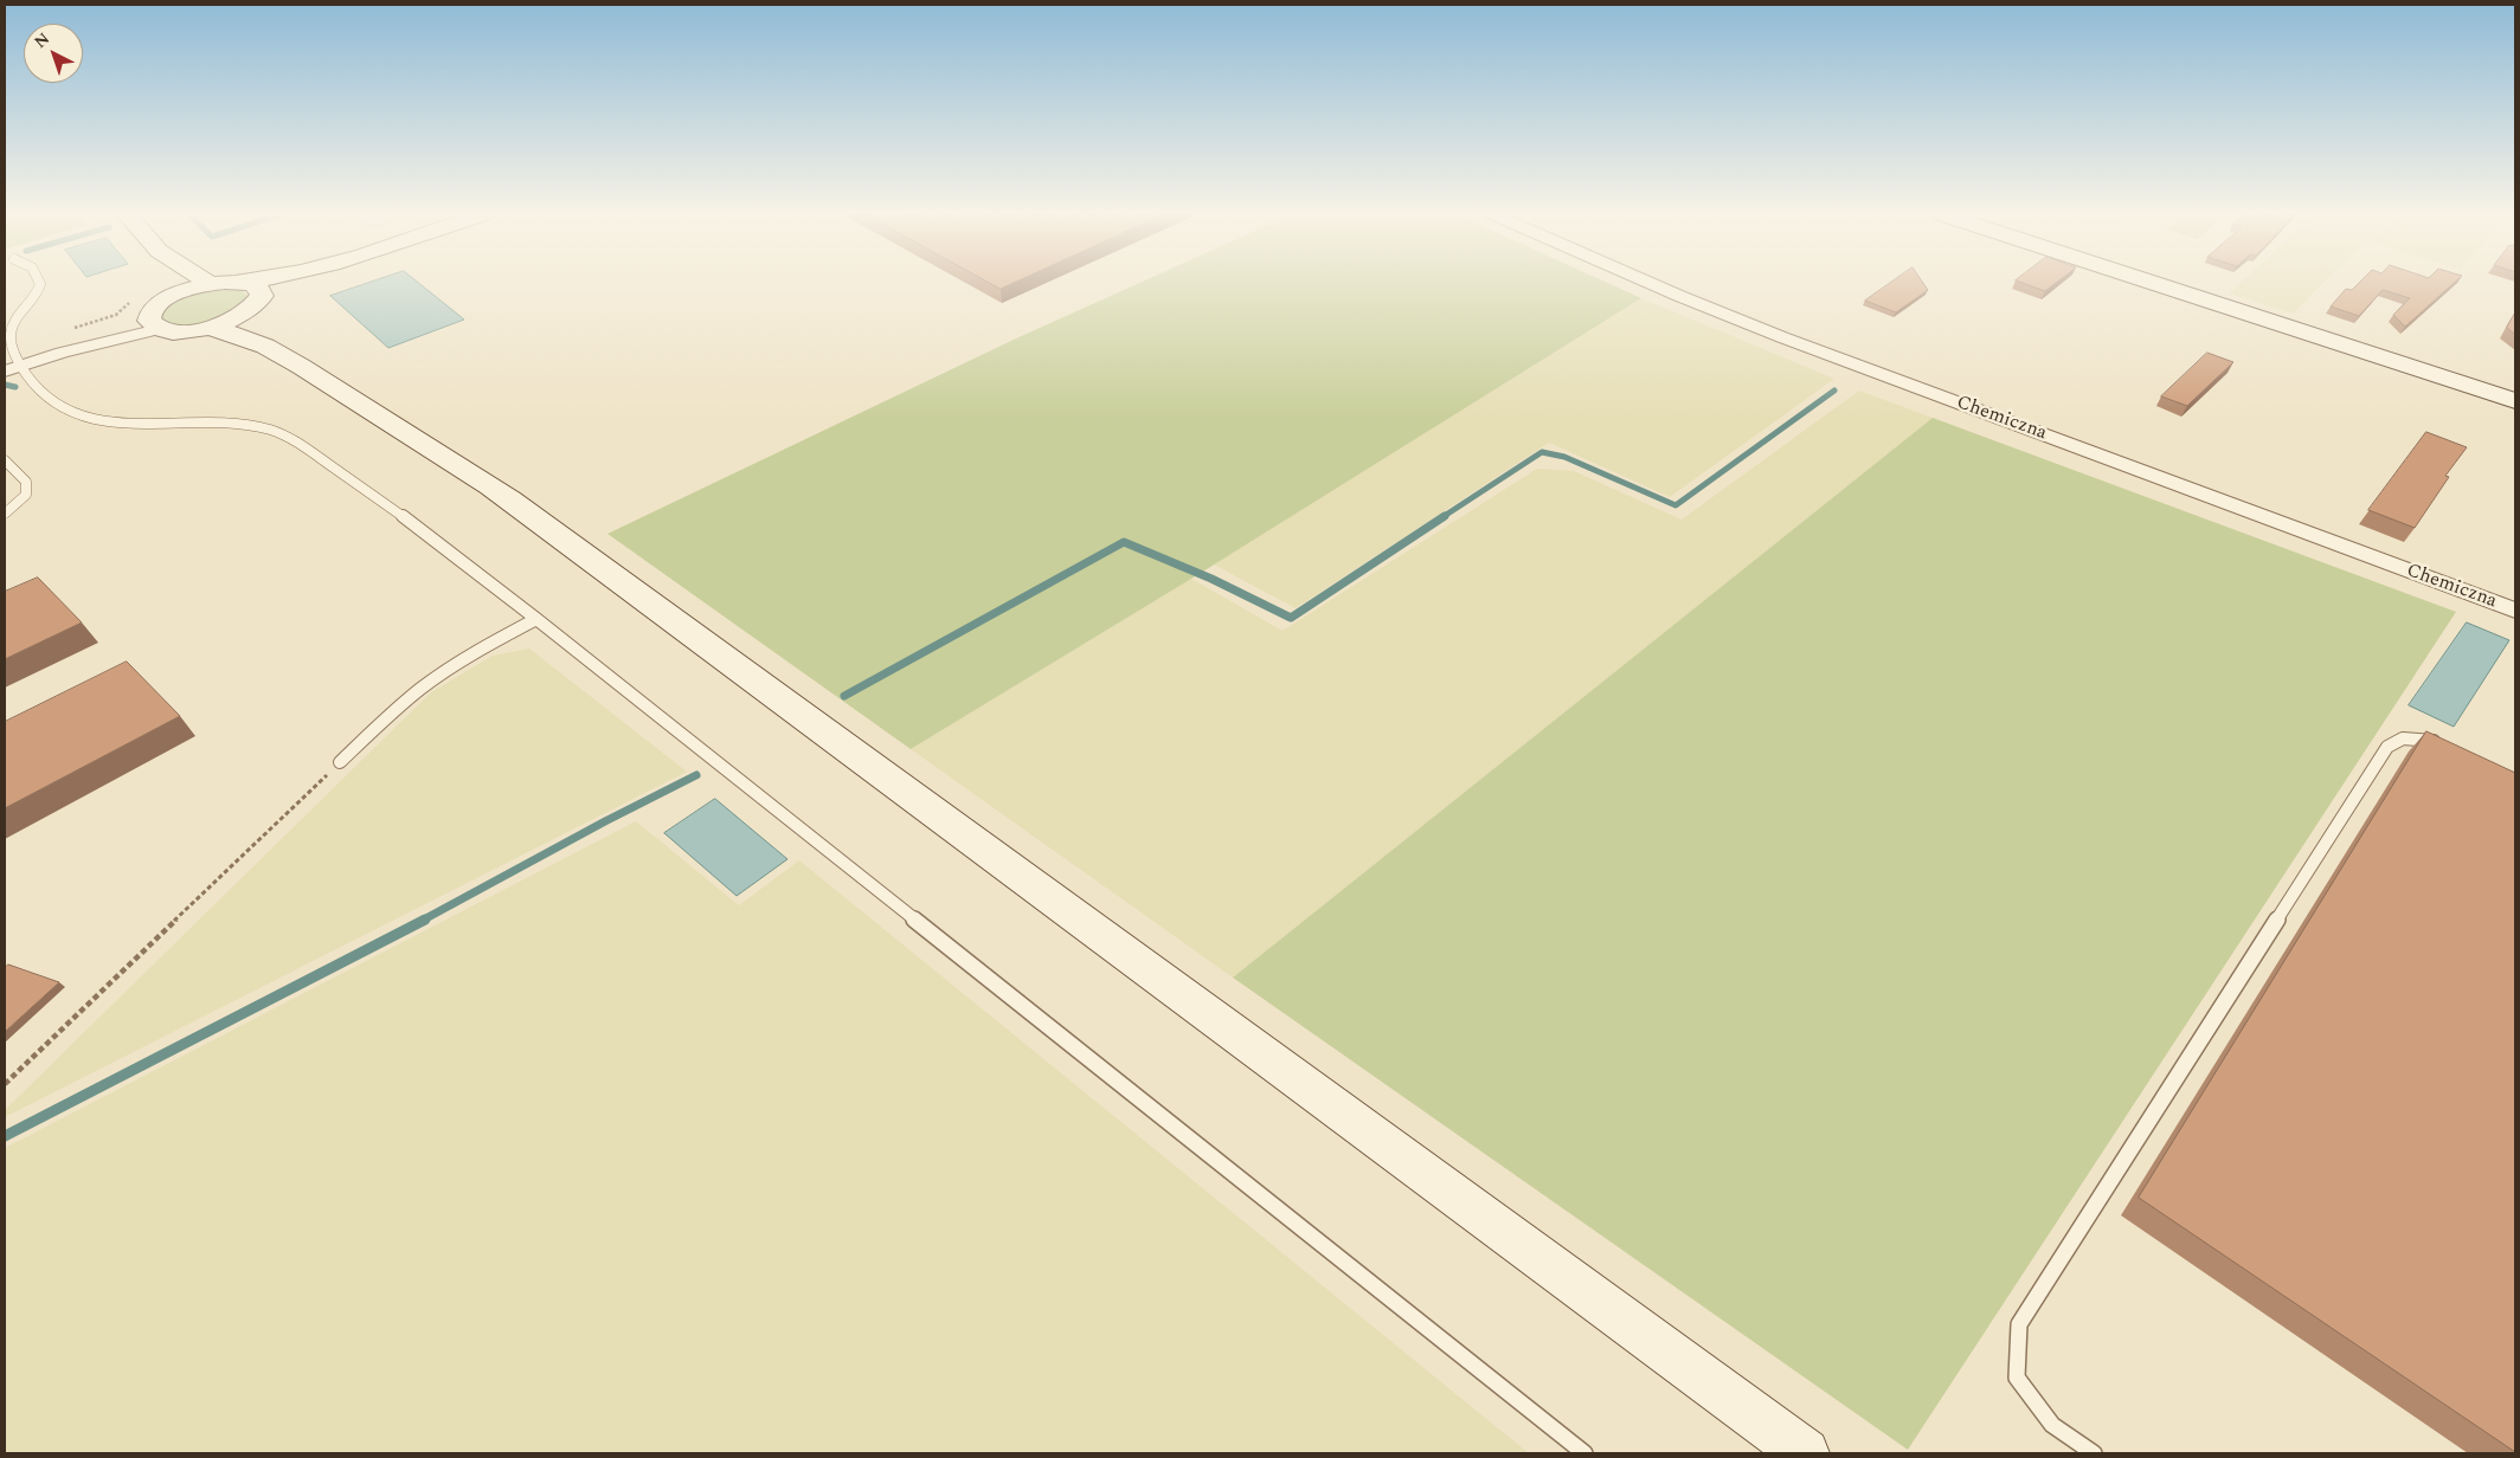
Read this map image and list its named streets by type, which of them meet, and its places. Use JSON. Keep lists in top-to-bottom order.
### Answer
{
  "streets": {
    "street": ["Chemiczna"]
  },
  "north": "top left"
}
